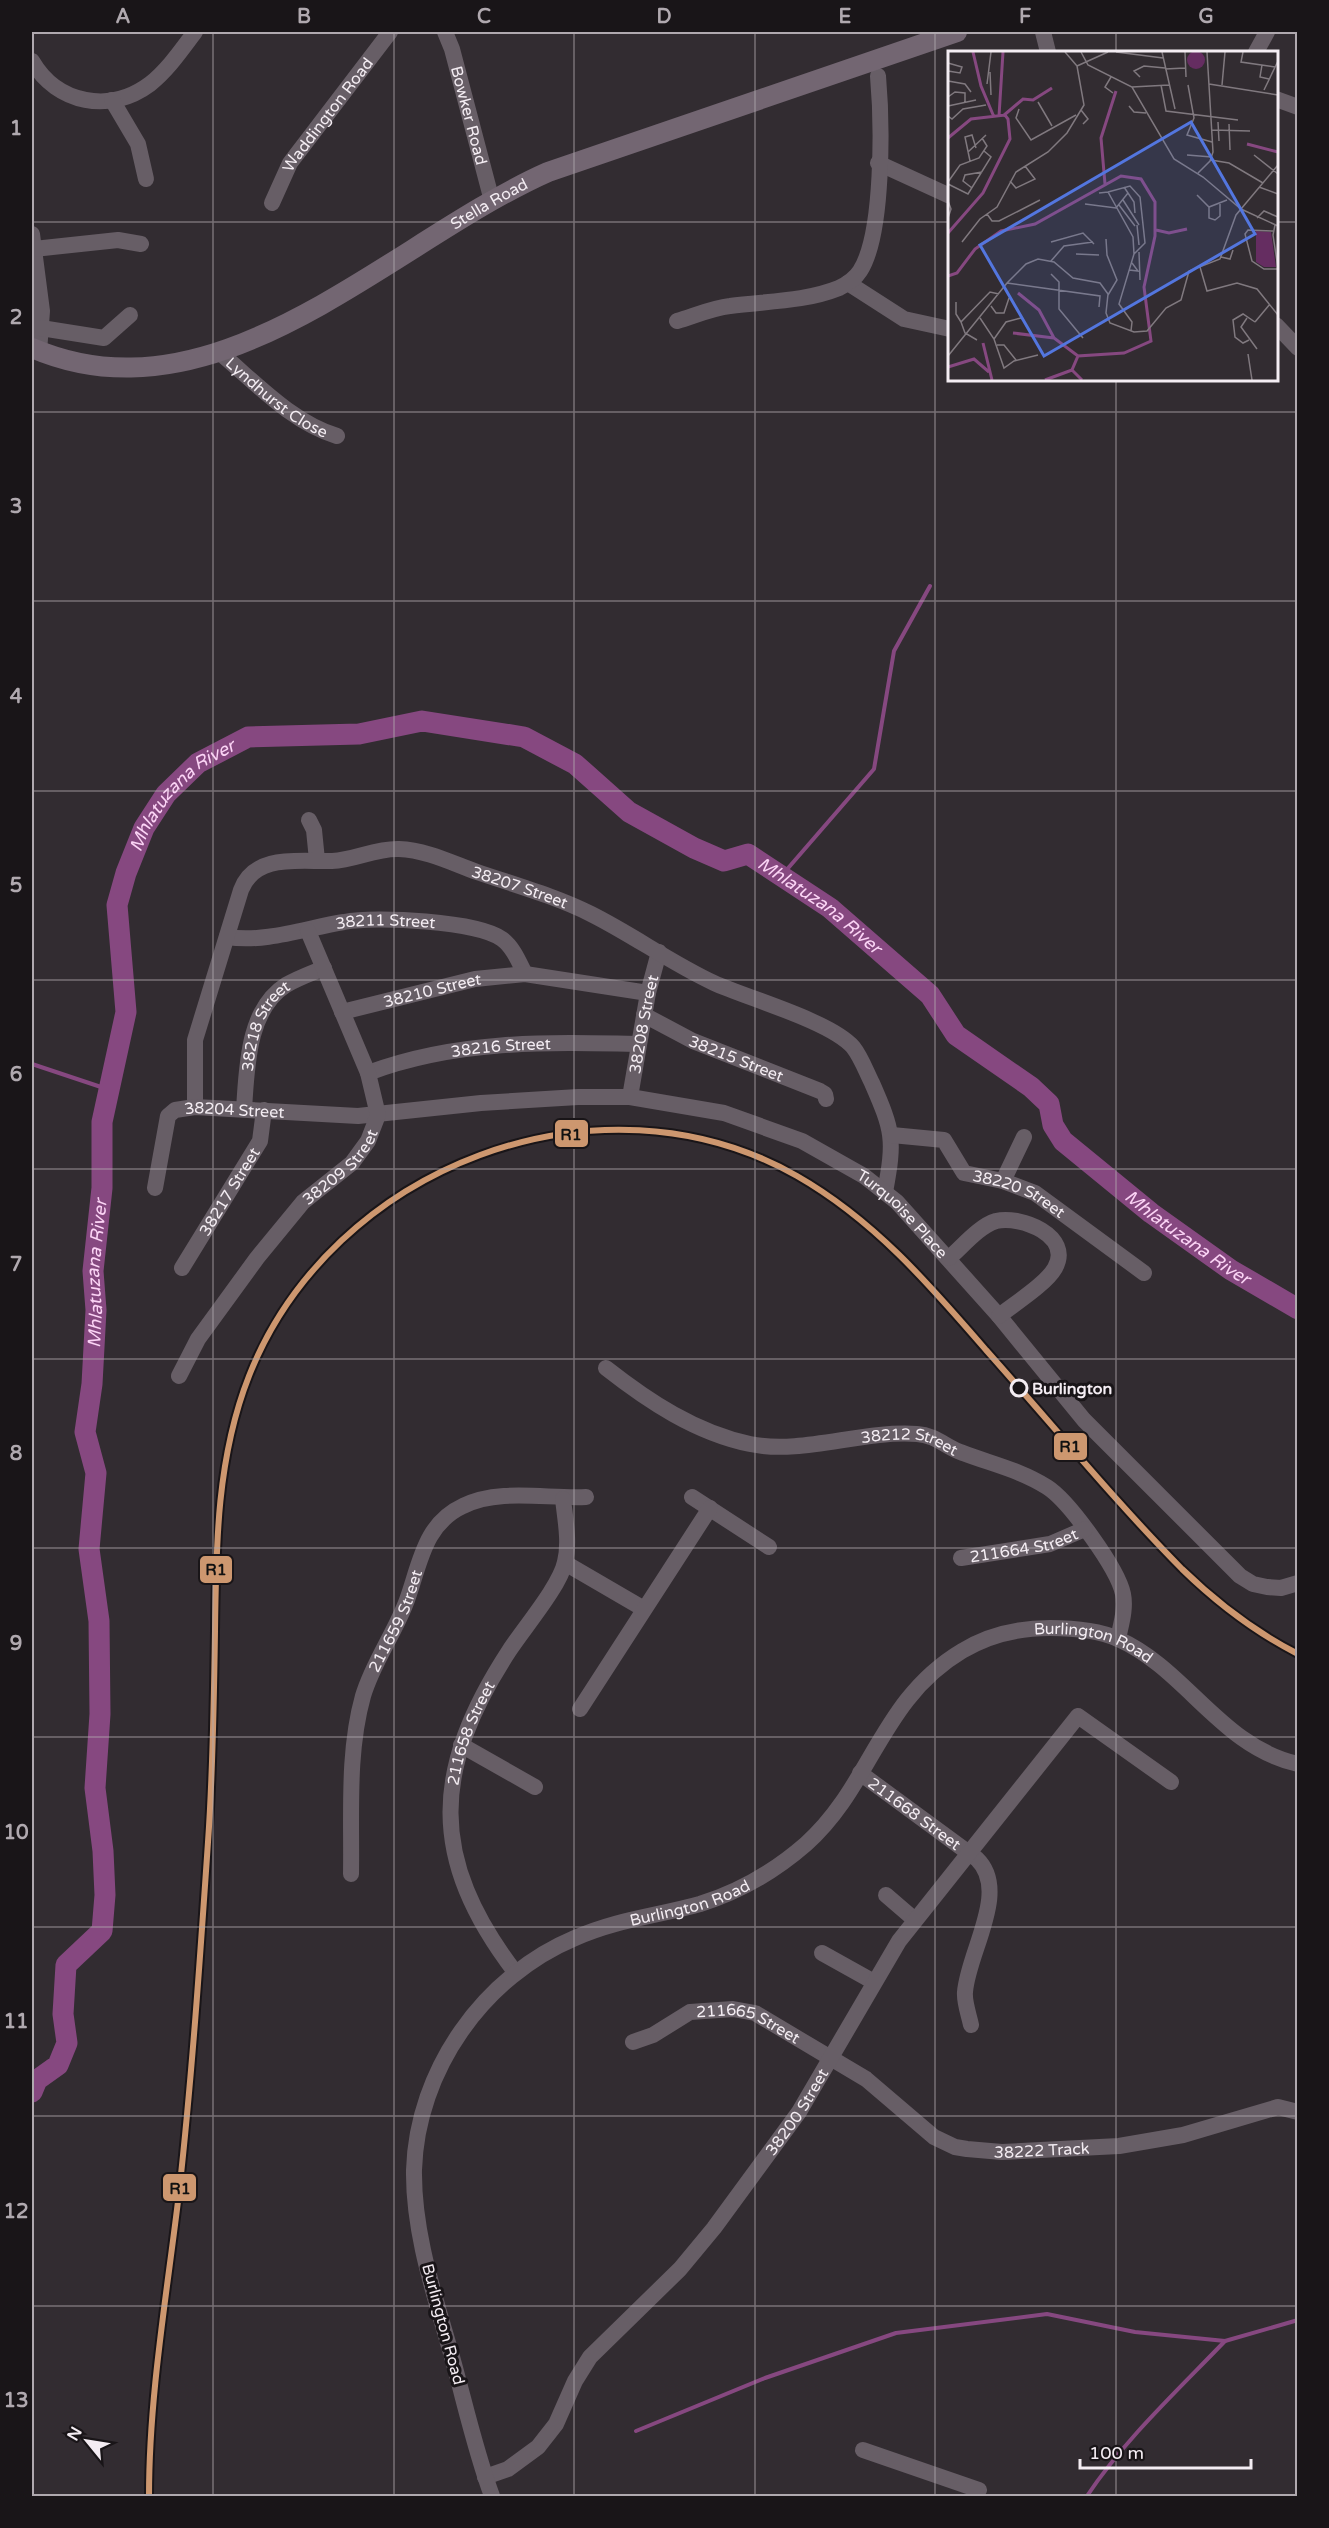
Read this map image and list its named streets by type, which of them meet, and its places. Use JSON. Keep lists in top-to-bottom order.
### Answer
{
  "streets": {
    "main road": ["Stella Road"],
    "street": [
      "Waddington Road",
      "Bowker Road",
      "Lyndhurst Close",
      "38207 Street",
      "38211 Street",
      "38210 Street",
      "38208 Street",
      "38218 Street",
      "38216 Street",
      "38215 Street",
      "38204 Street",
      "38209 Street",
      "38217 Street",
      "38220 Street",
      "Turquoise Place",
      "38212 Street",
      "211664 Street",
      "211659 Street",
      "Burlington Road",
      "211658 Street",
      "211668 Street",
      "211665 Street",
      "38200 Street",
      "38222 Track"
    ]
  },
  "crossings": [
    ["Bowker Road", "Stella Road"],
    ["Stella Road", "Lyndhurst Close"],
    ["38207 Street", "38211 Street"],
    ["38207 Street", "38208 Street"],
    ["38207 Street", "38204 Street"],
    ["38207 Street", "38220 Street"],
    ["38207 Street", "Turquoise Place"],
    ["38211 Street", "38210 Street"],
    ["38211 Street", "38209 Street"],
    ["38210 Street", "38208 Street"],
    ["38210 Street", "38209 Street"],
    ["38208 Street", "38216 Street"],
    ["38208 Street", "38215 Street"],
    ["38208 Street", "Turquoise Place"],
    ["38218 Street", "38204 Street"],
    ["38218 Street", "38209 Street"],
    ["38216 Street", "38209 Street"],
    ["38204 Street", "38209 Street"],
    ["38204 Street", "38217 Street"],
    ["38204 Street", "Turquoise Place"],
    ["38209 Street", "Turquoise Place"],
    ["38212 Street", "211664 Street"],
    ["38212 Street", "Burlington Road"],
    ["Burlington Road", "211658 Street"],
    ["Burlington Road", "211668 Street"],
    ["Burlington Road", "38200 Street"],
    ["211668 Street", "38200 Street"],
    ["211665 Street", "38200 Street"],
    ["211665 Street", "38222 Track"],
    ["38200 Street", "38222 Track"]
  ],
  "water": ["Mhlatuzana River"],
  "places": ["Burlington"],
  "lines": ["transit line R1"],
  "scale_bar": "100 m",
  "north": "top left",
  "grid": {
    "columns": [
      "A",
      "B",
      "C",
      "D",
      "E",
      "F",
      "G"
    ],
    "rows": [
      "1",
      "2",
      "3",
      "4",
      "5",
      "6",
      "7",
      "8",
      "9",
      "10",
      "11",
      "12",
      "13"
    ]
  }
}
